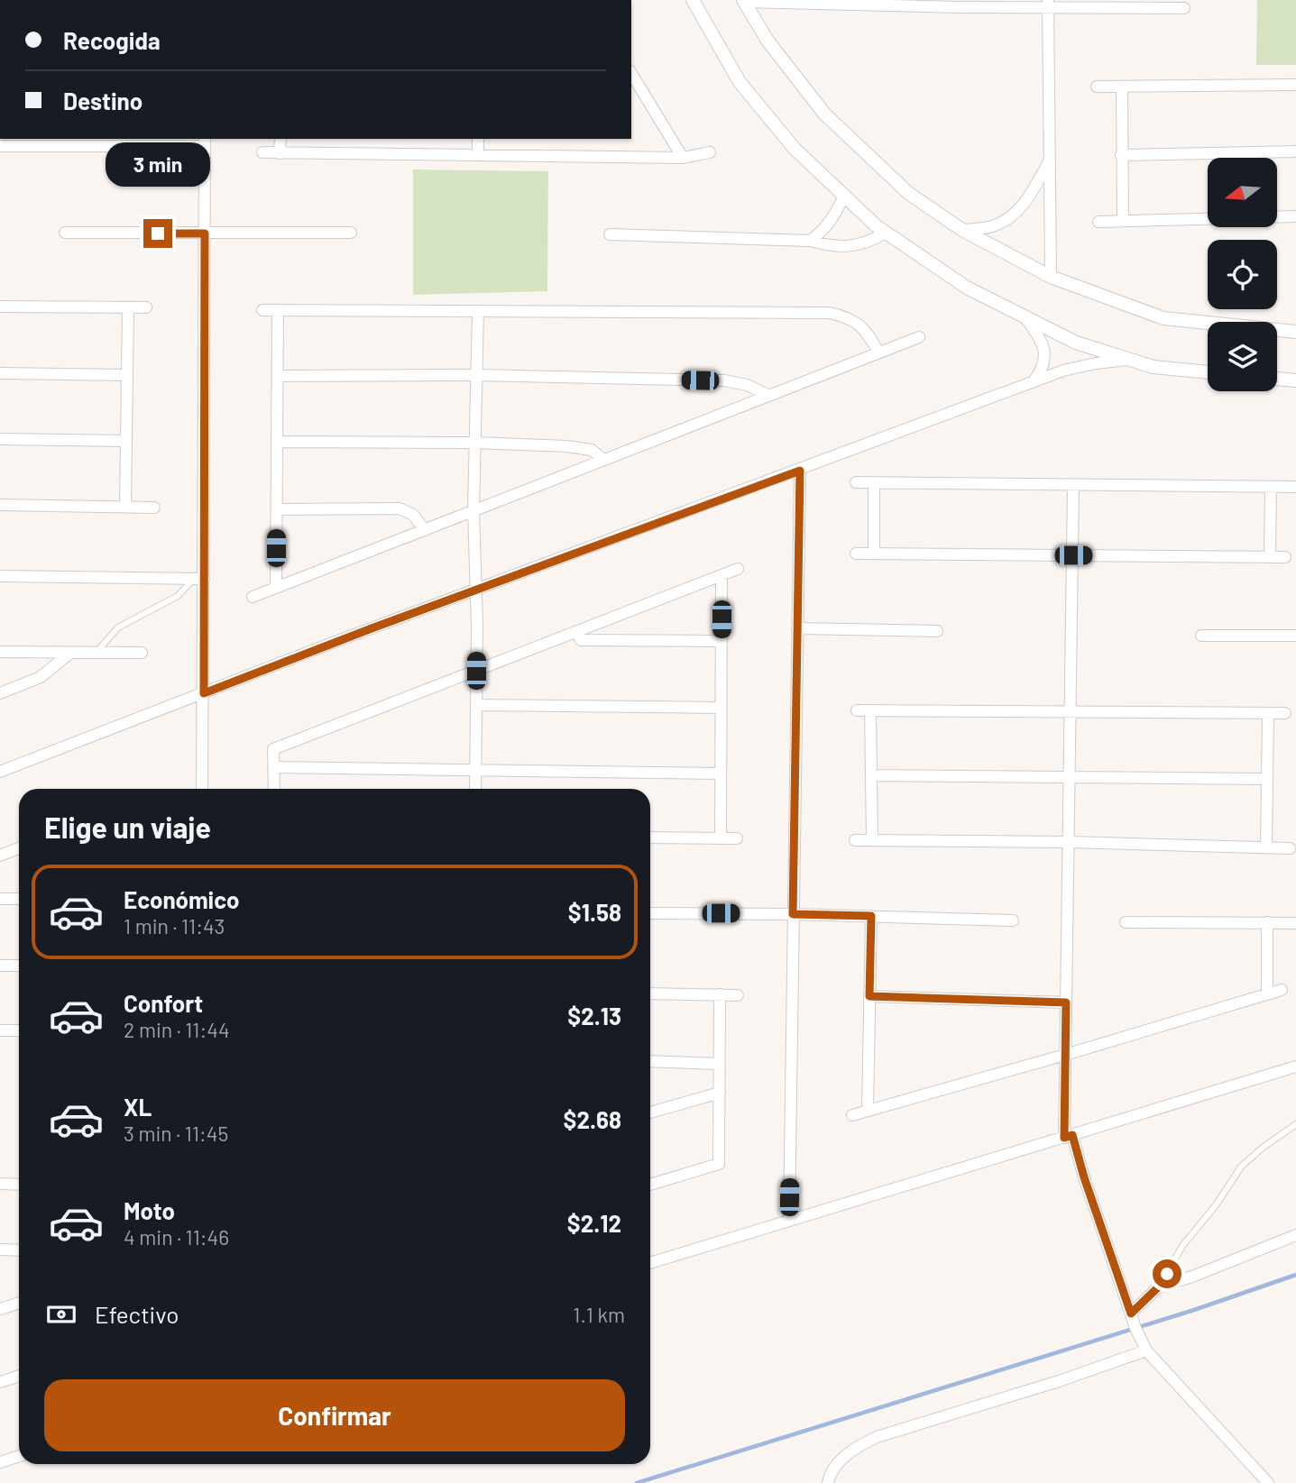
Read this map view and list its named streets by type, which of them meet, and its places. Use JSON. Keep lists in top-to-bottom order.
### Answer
{
  "north": "left",
  "page": {
    "banner": ["Recogida", "Destino"],
    "bubble": "3 min",
    "heading": "Elige un viaje",
    "list": [
      {
        "name": "Económico",
        "note": "1 min · 11:43",
        "value": "$1.58"
      },
      {
        "name": "Confort",
        "note": "2 min · 11:44",
        "value": "$2.13"
      },
      {
        "name": "XL",
        "note": "3 min · 11:45",
        "value": "$2.68"
      },
      {
        "name": "Moto",
        "note": "4 min · 11:46",
        "value": "$2.12"
      }
    ],
    "pay": ["Efectivo", "1.1 km"],
    "buttons": "Confirmar"
  }
}
